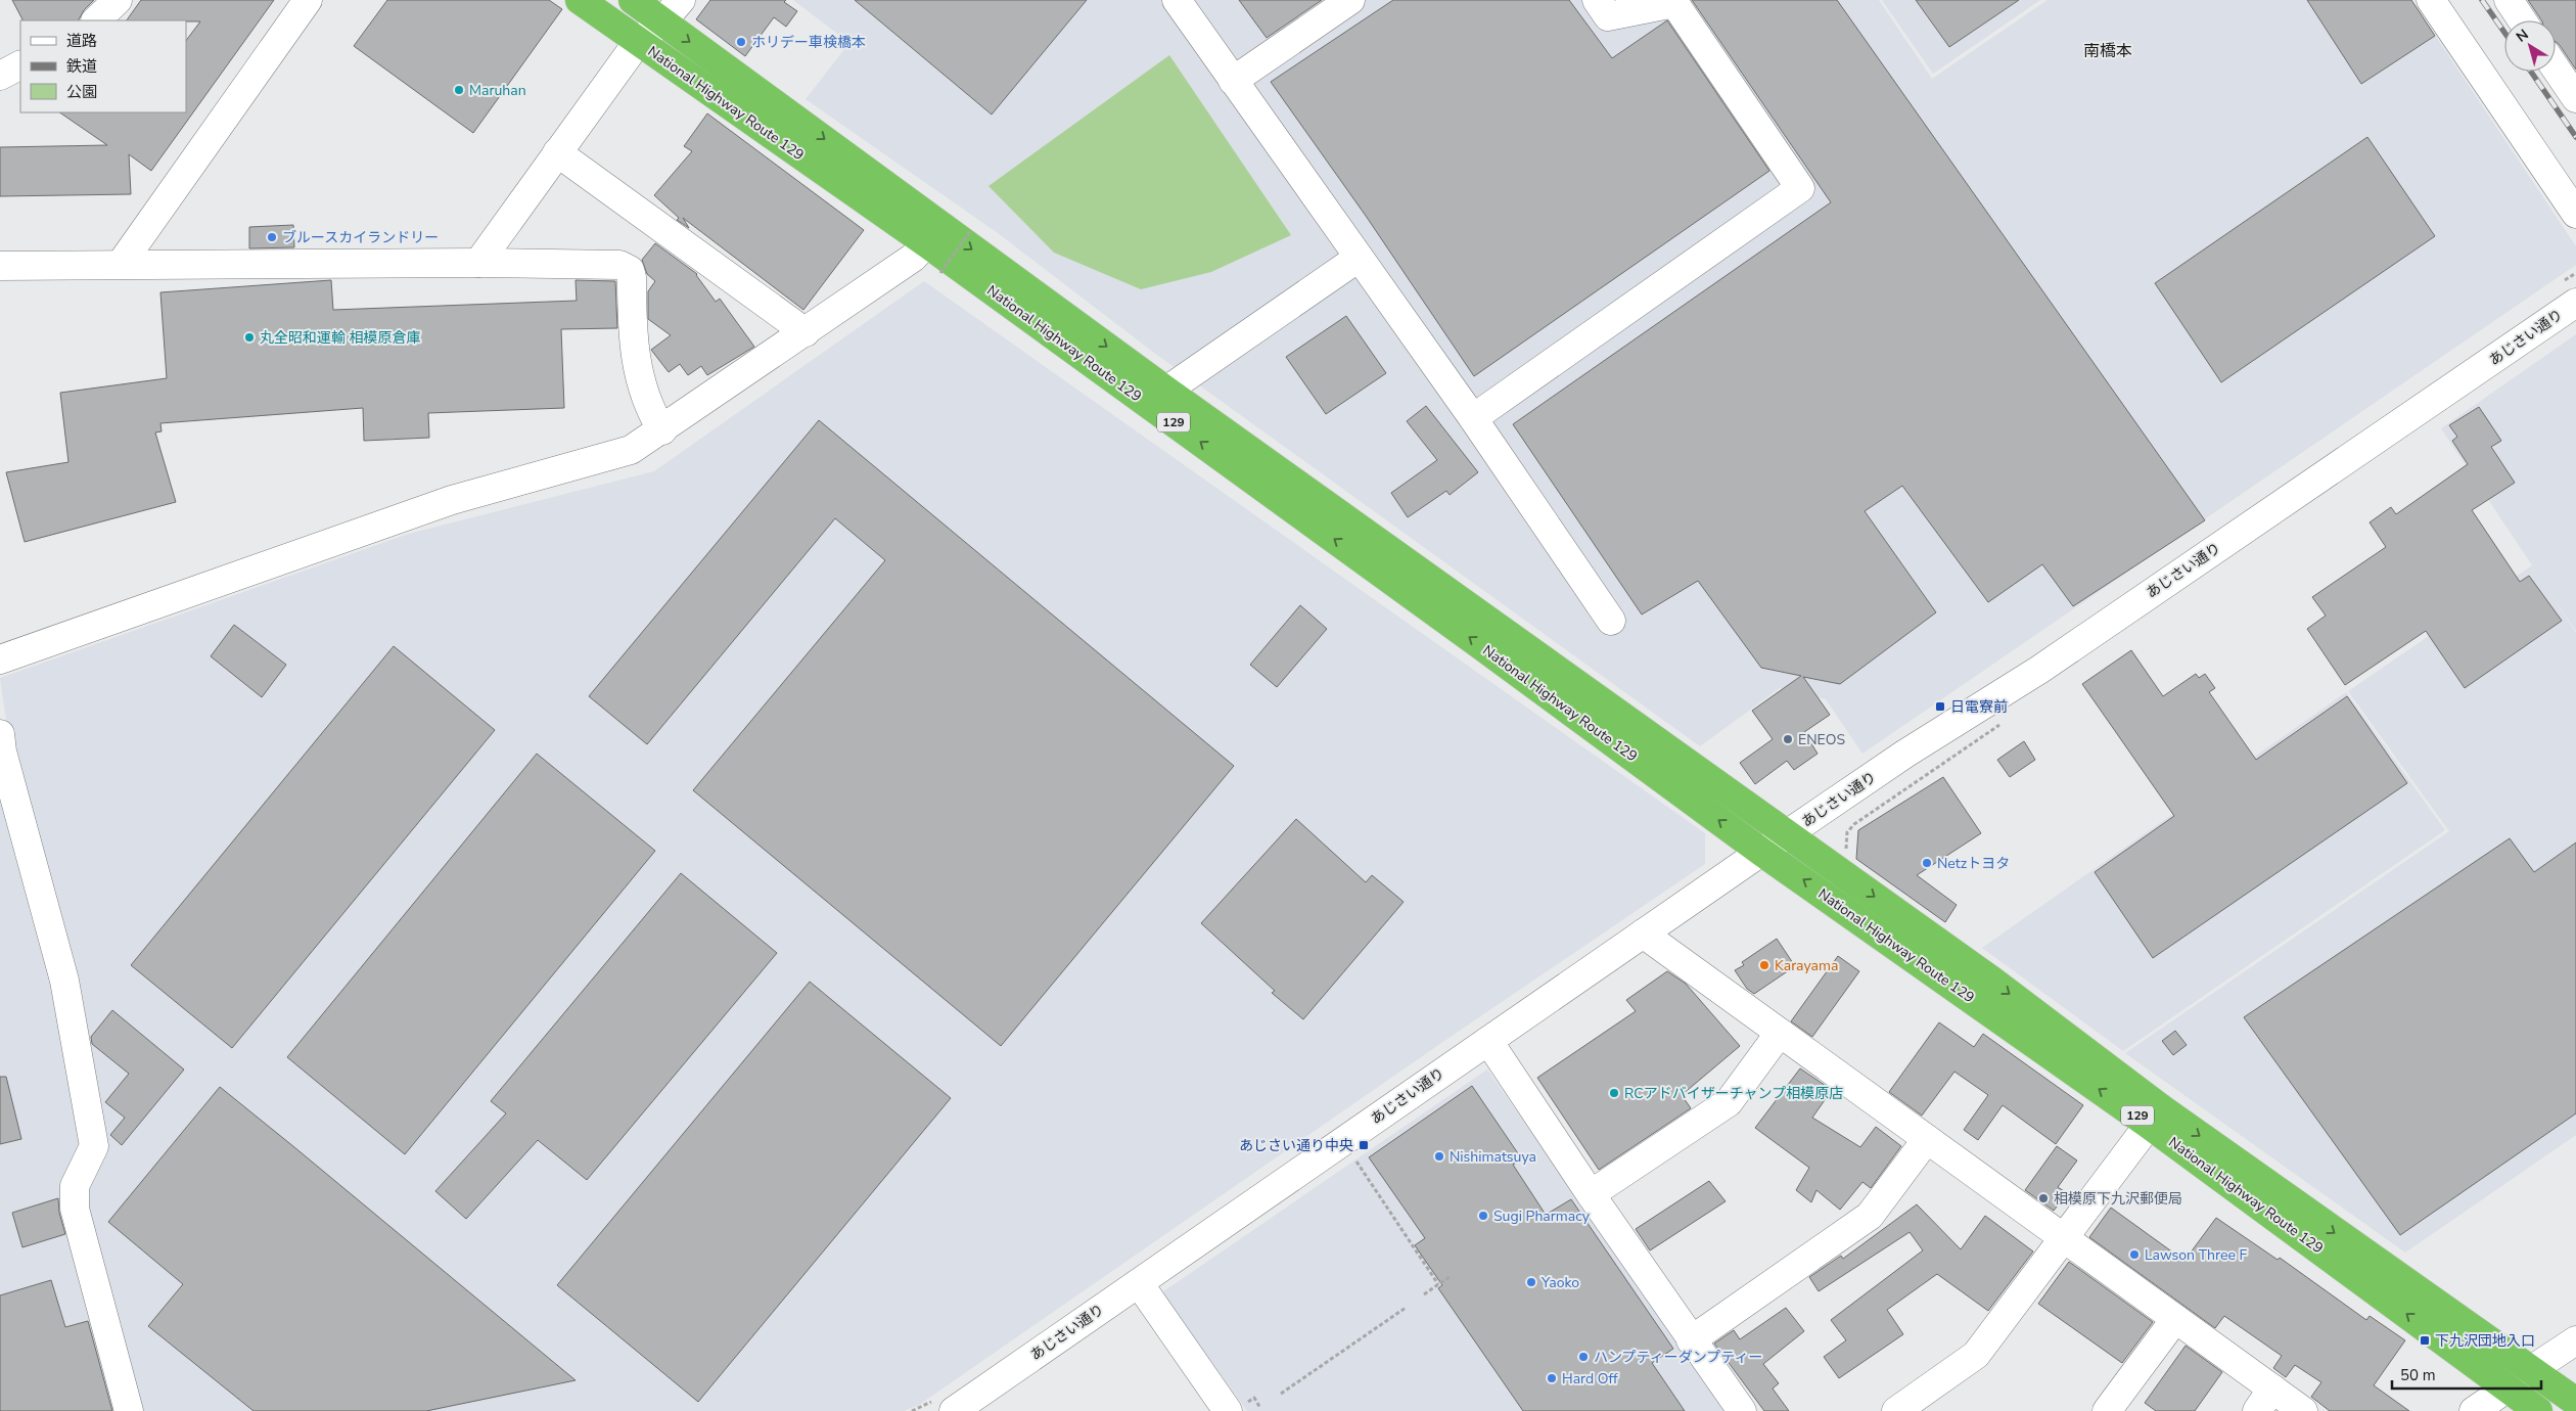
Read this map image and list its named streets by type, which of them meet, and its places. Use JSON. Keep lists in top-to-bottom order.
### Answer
{
  "streets": {
    "highway": ["National Highway Route 129", "129"],
    "street": ["あじさい通り"]
  },
  "crossings": [
    ["National Highway Route 129", "あじさい通り"]
  ],
  "districts": ["南橋本"],
  "places": {
    "other": [
      "ホリデー車検橋本",
      "Maruhan",
      "ブルースカイランドリー",
      "丸全昭和運輸 相模原倉庫",
      "ENEOS",
      "Netzトヨタ",
      "Karayama",
      "RCアドバイザーチャンプ相模原店",
      "Nishimatsuya",
      "相模原下九沢郵便局",
      "Sugi Pharmacy",
      "Lawson Three F",
      "Yaoko",
      "ハンプティーダンプティー",
      "Hard Off"
    ],
    "transit": ["日電寮前", "あじさい通り中央", "下九沢団地入口"]
  },
  "legend": ["道路", "鉄道", "公園"],
  "scale_bar": "50 m",
  "north": "top left"
}
